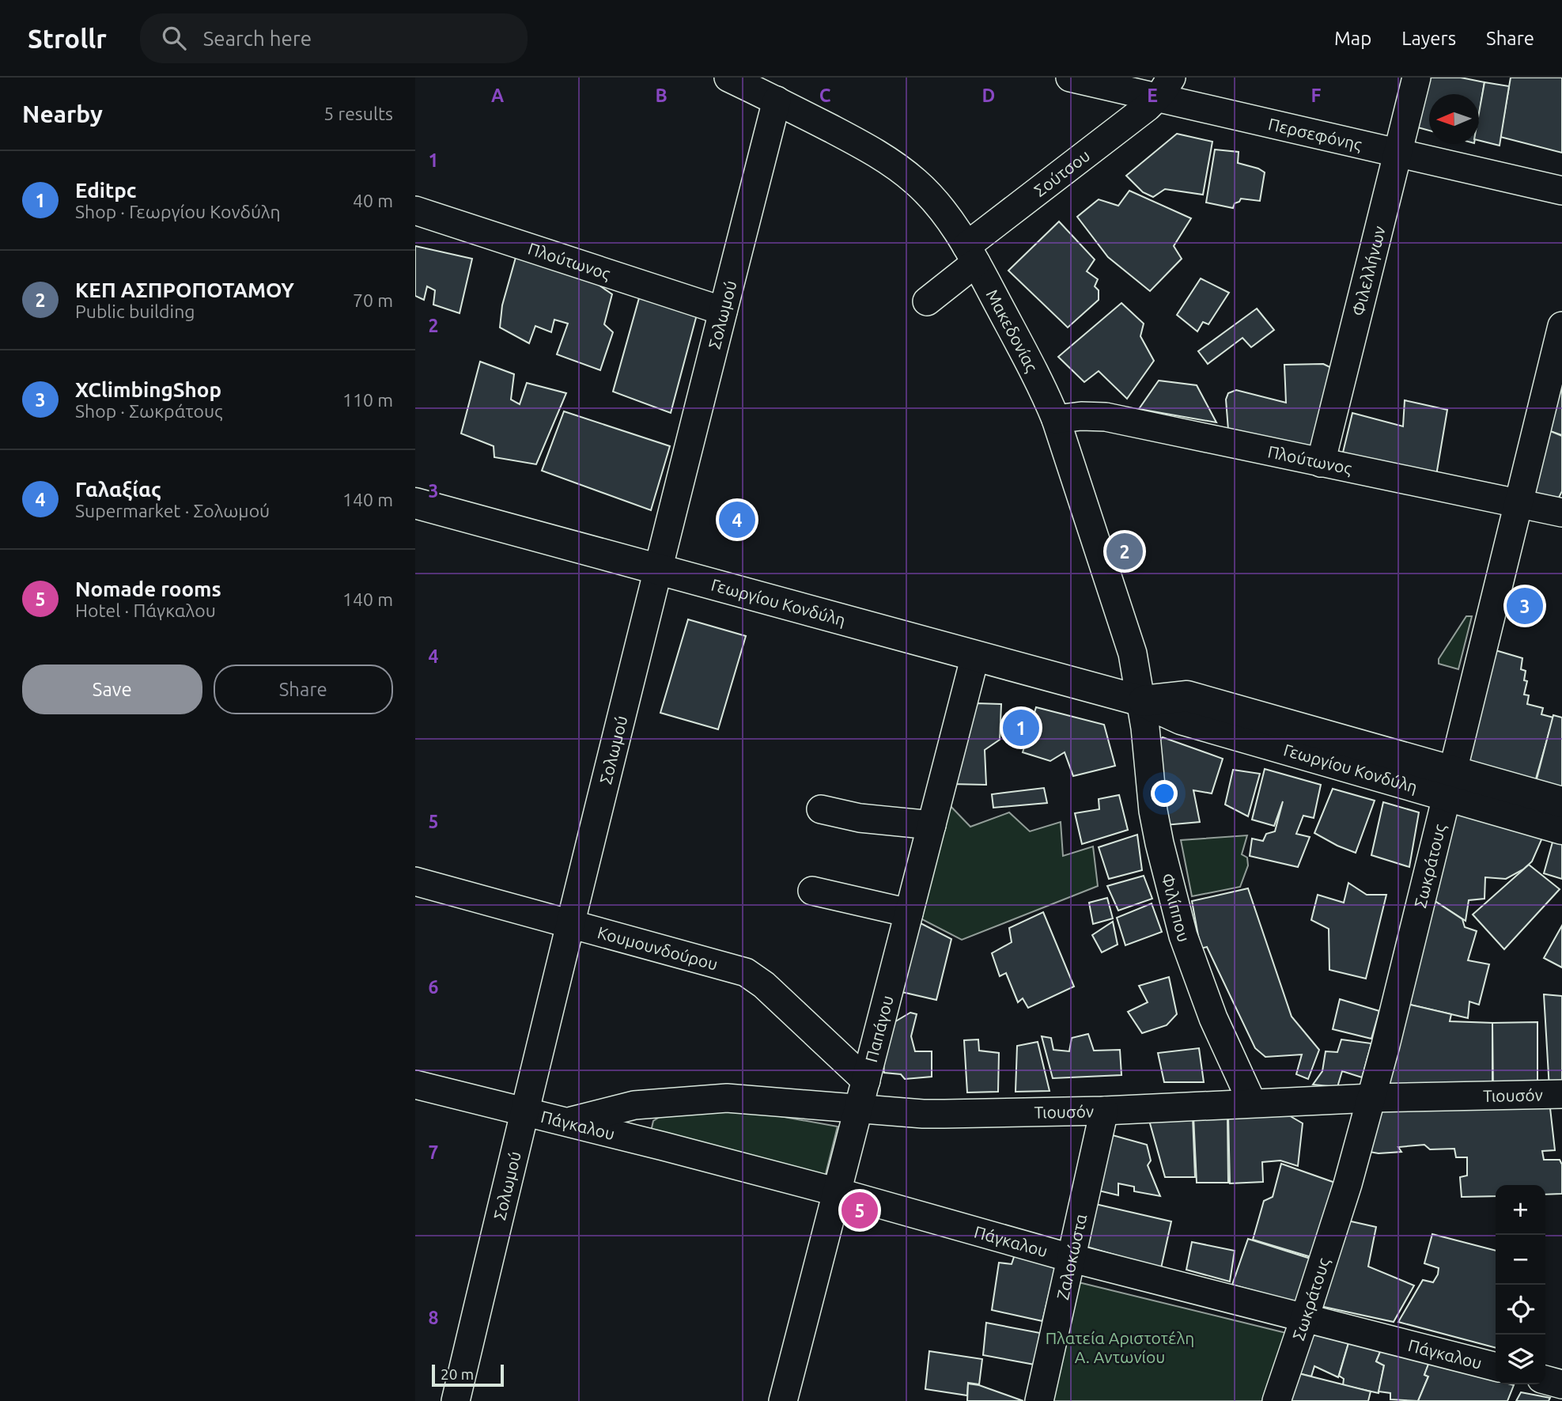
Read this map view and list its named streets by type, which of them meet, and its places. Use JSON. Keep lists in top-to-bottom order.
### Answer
{
  "streets": {
    "main road": ["Γεωργίου Κονδύλη"],
    "street": [
      "Περσεφόνης",
      "Σούτσου",
      "Πλούτωνος",
      "Φιλελλήνων",
      "Σολωμού",
      "Μακεδονίας",
      "Σωκράτους",
      "Φιλίππου",
      "Κουμουνδούρου",
      "Παπάγου",
      "Τιουσόν",
      "Πάγκαλου",
      "Ζαλοκώστα"
    ]
  },
  "crossings": [
    ["Περσεφόνης", "Σούτσου"],
    ["Περσεφόνης", "Φιλελλήνων"],
    ["Σούτσου", "Μακεδονίας"],
    ["Πλούτωνος", "Φιλελλήνων"],
    ["Πλούτωνος", "Σολωμού"],
    ["Πλούτωνος", "Μακεδονίας"],
    ["Πλούτωνος", "Σωκράτους"],
    ["Σολωμού", "Μακεδονίας"],
    ["Σολωμού", "Γεωργίου Κονδύλη"],
    ["Σολωμού", "Κουμουνδούρου"],
    ["Σολωμού", "Πάγκαλου"],
    ["Μακεδονίας", "Γεωργίου Κονδύλη"],
    ["Μακεδονίας", "Φιλίππου"],
    ["Γεωργίου Κονδύλη", "Σωκράτους"],
    ["Γεωργίου Κονδύλη", "Φιλίππου"],
    ["Γεωργίου Κονδύλη", "Παπάγου"],
    ["Σωκράτους", "Τιουσόν"],
    ["Σωκράτους", "Πάγκαλου"],
    ["Φιλίππου", "Τιουσόν"],
    ["Κουμουνδούρου", "Παπάγου"],
    ["Παπάγου", "Τιουσόν"],
    ["Παπάγου", "Πάγκαλου"],
    ["Τιουσόν", "Πάγκαλου"],
    ["Τιουσόν", "Ζαλοκώστα"],
    ["Πάγκαλου", "Ζαλοκώστα"]
  ],
  "parks": ["Πλατεία Αριστοτέλη Α. Αντωνίου"],
  "scale_bar": "20 m",
  "north": "left",
  "page": {
    "header": "Strollr",
    "search": "Search here",
    "nav": ["Map", "Layers", "Share"],
    "heading": ["Nearby", "5 results"],
    "list": [
      {
        "mark": "1",
        "name": "Editpc",
        "note": "Shop · Γεωργίου Κονδύλη",
        "value": "40 m"
      },
      {
        "mark": "2",
        "name": "ΚΕΠ ΑΣΠΡΟΠΟΤΑΜΟΥ",
        "note": "Public building",
        "value": "70 m"
      },
      {
        "mark": "3",
        "name": "XClimbingShop",
        "note": "Shop · Σωκράτους",
        "value": "110 m"
      },
      {
        "mark": "4",
        "name": "Γαλαξίας",
        "note": "Supermarket · Σολωμού",
        "value": "140 m"
      },
      {
        "mark": "5",
        "name": "Nomade rooms",
        "note": "Hotel · Πάγκαλου",
        "value": "140 m"
      }
    ],
    "pins": [
      "4",
      "2",
      "3",
      "1",
      "5"
    ],
    "buttons": ["Save", "Share"],
    "map_buttons": ["+", "−"],
    "scale": "20 m"
  },
  "grid": {
    "columns": [
      "A",
      "B",
      "C",
      "D",
      "E",
      "F"
    ],
    "rows": [
      "1",
      "2",
      "3",
      "4",
      "5",
      "6",
      "7",
      "8"
    ]
  }
}
